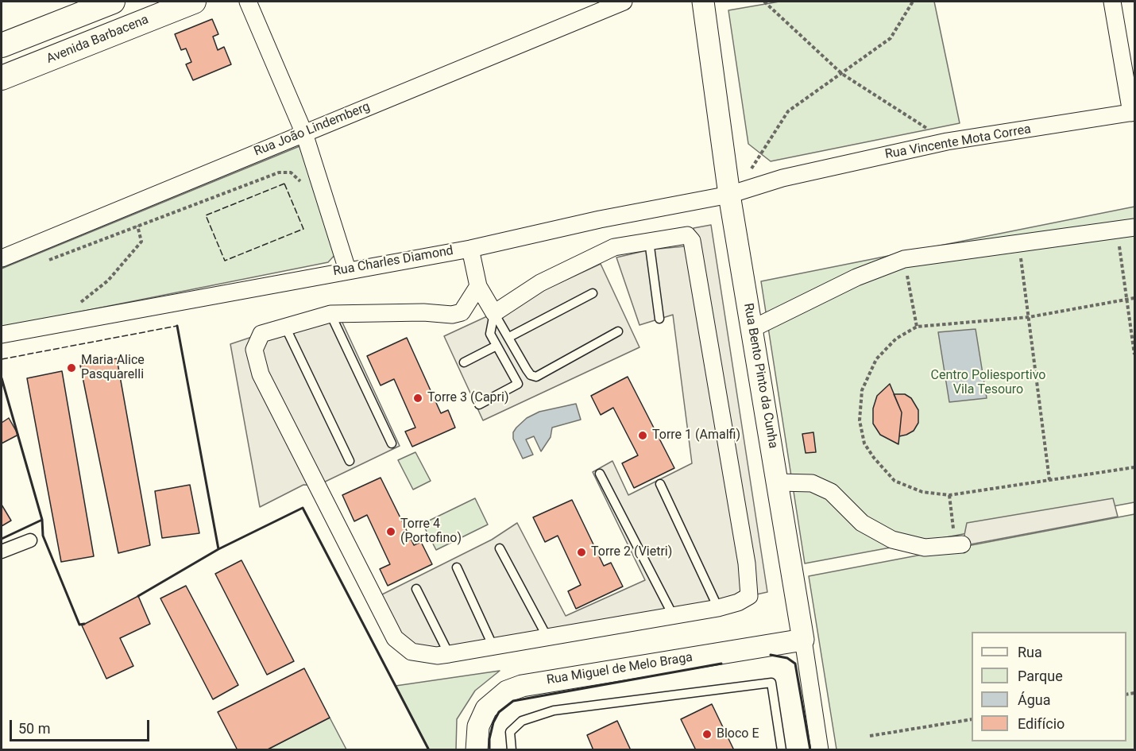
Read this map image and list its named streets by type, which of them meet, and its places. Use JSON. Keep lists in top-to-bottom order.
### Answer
{
  "streets": {
    "main road": ["Avenida Barbacena"],
    "street": [
      "Rua João Lindemberg",
      "Rua Vincente Mota Correa",
      "Rua Charles Diamond",
      "Rua Bento Pinto da Cunha",
      "Rua Miguel de Melo Braga"
    ]
  },
  "crossings": [
    ["Rua Vincente Mota Correa", "Rua Charles Diamond"],
    ["Rua Charles Diamond", "Rua Bento Pinto da Cunha"],
    ["Rua Bento Pinto da Cunha", "Rua Miguel de Melo Braga"]
  ],
  "parks": ["Centro Poliesportivo Vila Tesouro"],
  "places": [
    "Maria Alice Pasquarelli",
    "Torre 3 (Capri)",
    "Torre 1 (Amalfi)",
    "Torre 4 (Portofino)",
    "Torre 2 (Vietri)",
    "Bloco E"
  ],
  "legend": [
    "Rua",
    "Parque",
    "Água",
    "Edifício"
  ],
  "scale_bar": "50 m"
}
